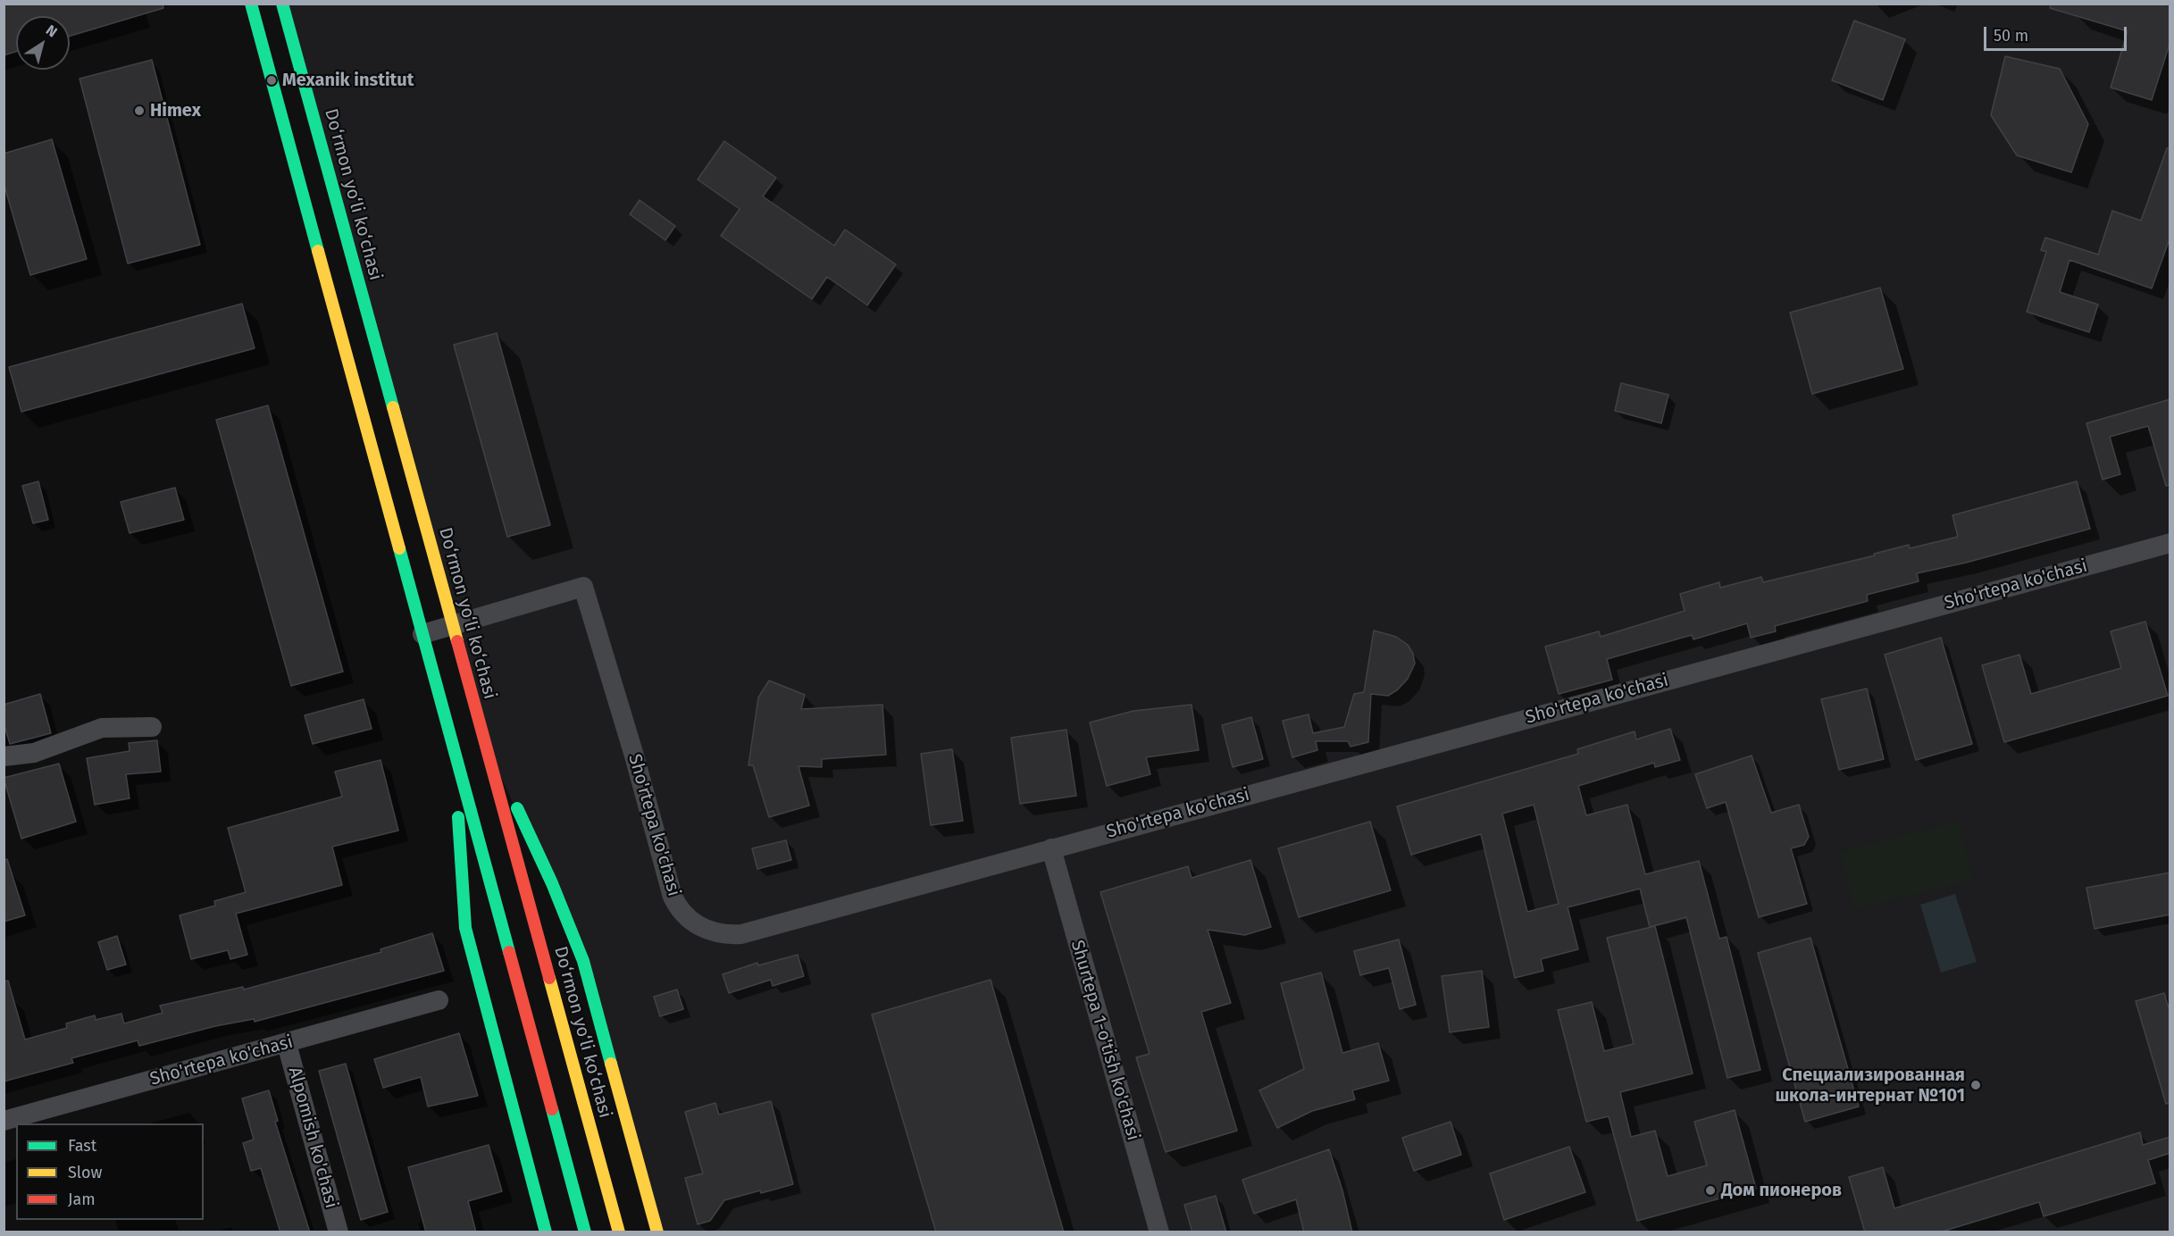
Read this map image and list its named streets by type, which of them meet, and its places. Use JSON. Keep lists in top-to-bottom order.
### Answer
{
  "streets": {
    "main road": ["Do‘rmon yo‘li ko‘chasi"],
    "street": ["Sho'rtepa ko'chasi", "Shurtepa 1-o'tish ko'chasi", "Alpomish ko'chasi"]
  },
  "crossings": [
    ["Do‘rmon yo‘li ko‘chasi", "Sho'rtepa ko'chasi"],
    ["Sho'rtepa ko'chasi", "Shurtepa 1-o'tish ko'chasi"],
    ["Sho'rtepa ko'chasi", "Alpomish ko'chasi"]
  ],
  "places": [
    "Mexanik institut",
    "Himex",
    "Специализированная школа-интернат №101",
    "Дом пионеров"
  ],
  "legend": ["Fast", "Slow", "Jam"],
  "scale_bar": "50 m",
  "north": "top right"
}
